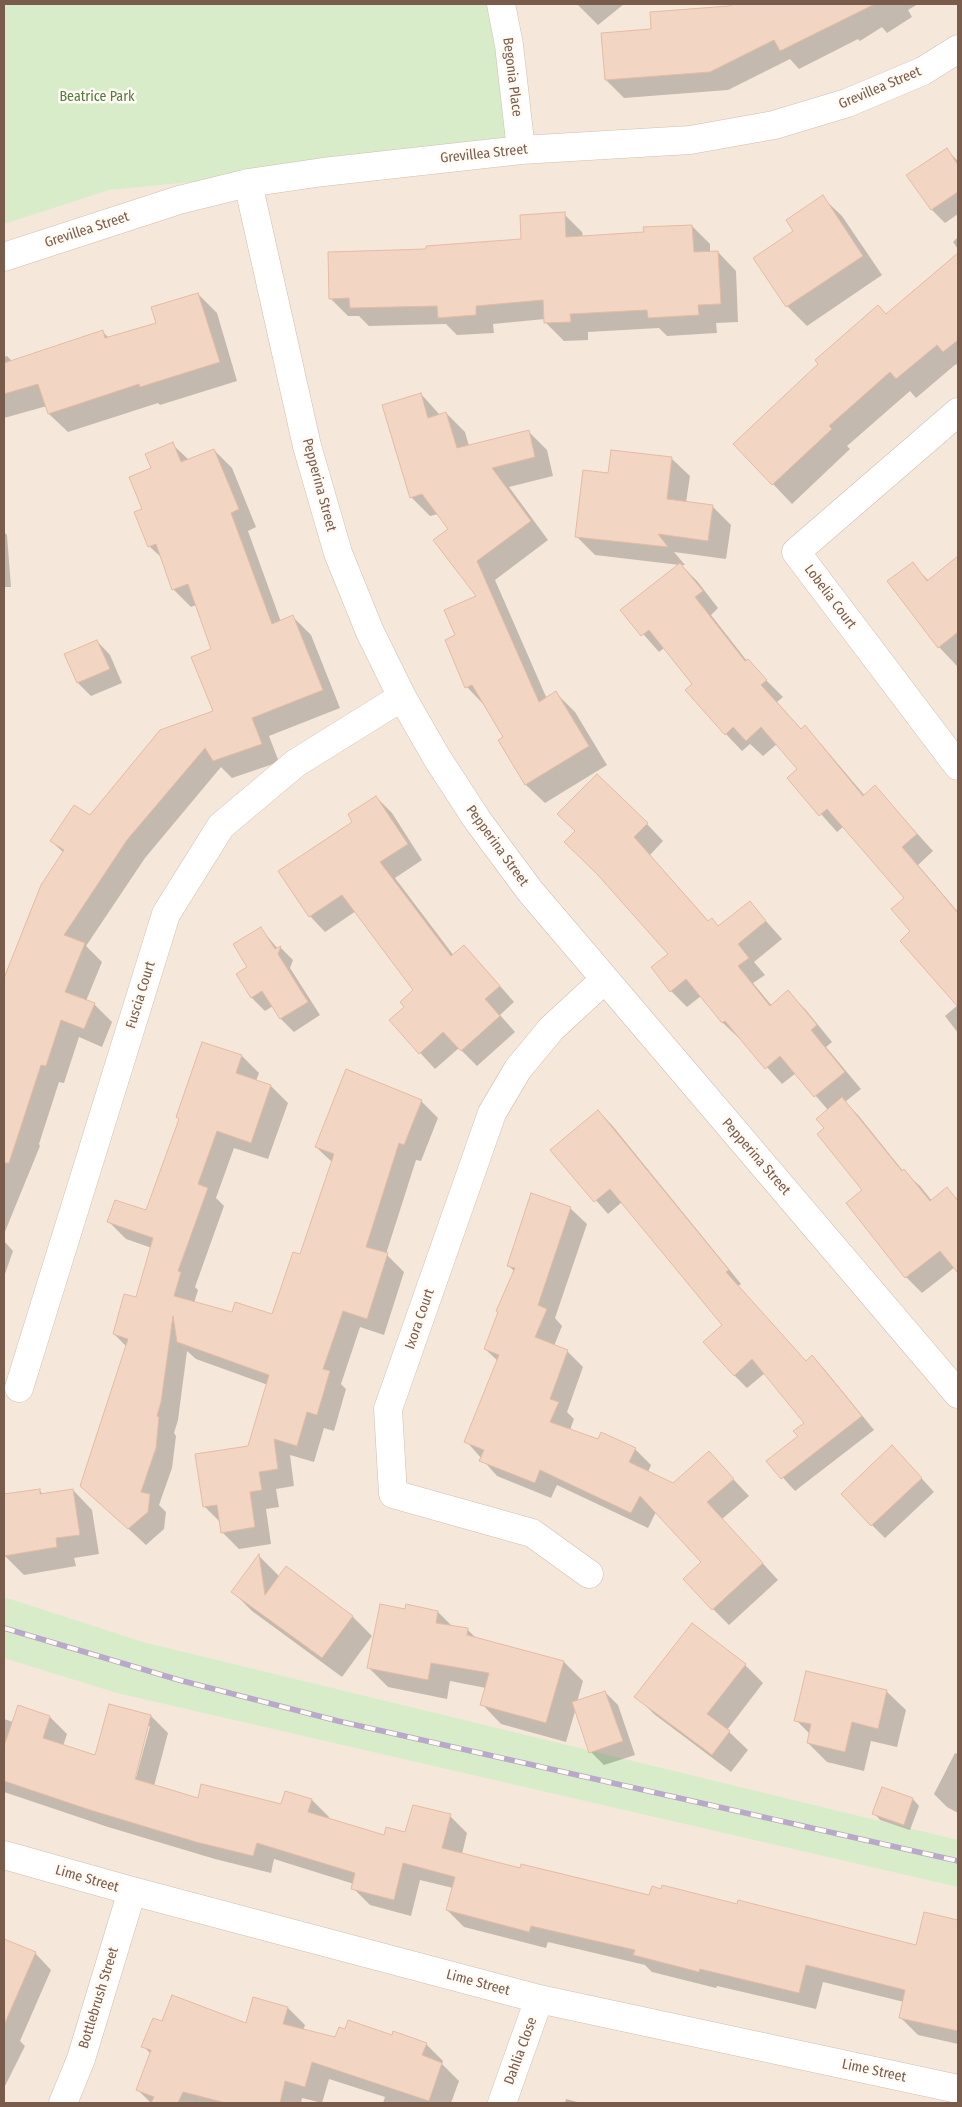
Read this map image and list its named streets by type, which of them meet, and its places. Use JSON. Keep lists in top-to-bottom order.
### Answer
{
  "streets": {
    "street": [
      "Begonia Place",
      "Grevillea Street",
      "Pepperina Street",
      "Lobelia Court",
      "Fuscia Court",
      "Ixora Court",
      "Lime Street",
      "Bottlebrush Street",
      "Dahlia Close"
    ]
  },
  "crossings": [
    ["Begonia Place", "Grevillea Street"],
    ["Grevillea Street", "Pepperina Street"],
    ["Pepperina Street", "Fuscia Court"],
    ["Pepperina Street", "Ixora Court"],
    ["Lime Street", "Bottlebrush Street"],
    ["Lime Street", "Dahlia Close"]
  ],
  "parks": ["Beatrice Park"]
}
